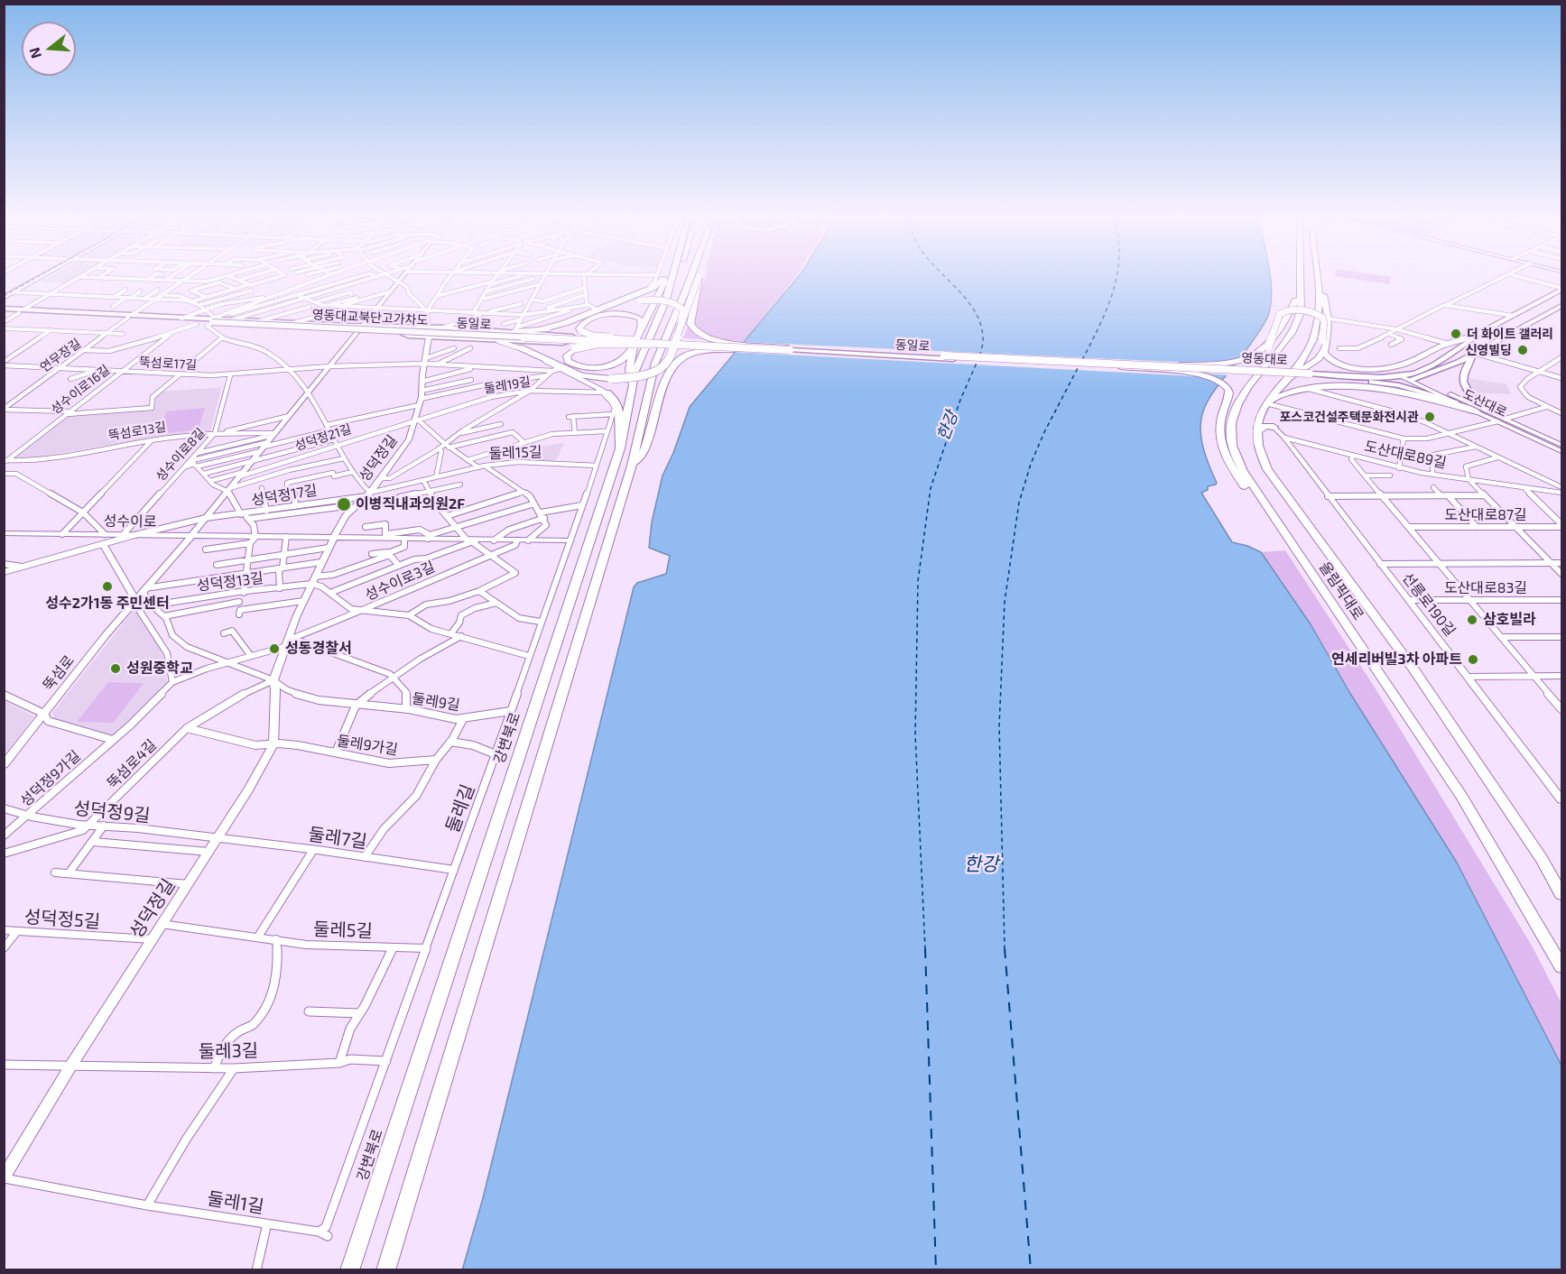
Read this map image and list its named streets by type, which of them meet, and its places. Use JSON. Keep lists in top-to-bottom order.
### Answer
{
  "streets": {
    "highway": ["올림픽대로", "강변북로"],
    "main road": [
      "동일로",
      "영동대로",
      "도산대로",
      "성덕정길",
      "성수이로",
      "선릉로190길",
      "뚝섬로"
    ],
    "street": [
      "연무장길",
      "뚝섬로17길",
      "둘레19길",
      "성수이로16길",
      "뚝섬로13길",
      "성덕정21길",
      "둘레15길",
      "성수이로8길",
      "도산대로89길",
      "성덕정17길",
      "도산대로87길",
      "성수이로3길",
      "성덕정13길",
      "도산대로83길",
      "둘레9길",
      "둘레9가길",
      "뚝섬로4길",
      "성덕정9가길",
      "둘레길",
      "성덕정9길",
      "둘레7길",
      "성덕정5길",
      "둘레5길",
      "둘레3길",
      "둘레1길"
    ]
  },
  "crossings": [
    ["동일로", "연무장길"],
    ["동일로", "영동대로"],
    ["동일로", "성덕정길"],
    ["동일로", "뚝섬로"],
    ["연무장길", "뚝섬로17길"],
    ["영동대로", "도산대로"],
    ["뚝섬로17길", "성수이로16길"],
    ["뚝섬로17길", "성수이로8길"],
    ["뚝섬로17길", "성덕정길"],
    ["뚝섬로17길", "뚝섬로"],
    ["둘레19길", "성덕정21길"],
    ["둘레19길", "성덕정길"],
    ["성수이로16길", "뚝섬로13길"],
    ["뚝섬로13길", "성수이로8길"],
    ["뚝섬로13길", "뚝섬로"],
    ["성덕정21길", "성덕정길"],
    ["성덕정21길", "뚝섬로"],
    ["둘레15길", "성덕정길"],
    ["둘레15길", "성덕정17길"],
    ["둘레15길", "둘레길"],
    ["성수이로8길", "성수이로"],
    ["도산대로89길", "선릉로190길"],
    ["성덕정길", "성덕정17길"],
    ["성덕정길", "성수이로"],
    ["성덕정길", "성수이로3길"],
    ["성덕정길", "성덕정13길"],
    ["성덕정길", "둘레9길"],
    ["성덕정길", "둘레9가길"],
    ["성덕정길", "뚝섬로4길"],
    ["성덕정길", "성덕정9길"],
    ["성덕정길", "둘레7길"],
    ["성덕정길", "성덕정5길"],
    ["성덕정길", "둘레5길"],
    ["성덕정길", "둘레3길"],
    ["성덕정길", "둘레1길"],
    ["성덕정17길", "뚝섬로"],
    ["성수이로", "성수이로3길"],
    ["성수이로", "뚝섬로"],
    ["성수이로", "둘레길"],
    ["성덕정13길", "둘레9길"],
    ["도산대로83길", "선릉로190길"],
    ["뚝섬로", "둘레9길"],
    ["뚝섬로", "성덕정9가길"],
    ["둘레9길", "뚝섬로4길"],
    ["둘레9길", "둘레길"],
    ["둘레9가길", "뚝섬로4길"],
    ["뚝섬로4길", "성덕정9길"],
    ["성덕정9가길", "성덕정9길"],
    ["둘레길", "둘레7길"],
    ["둘레길", "둘레5길"],
    ["둘레길", "둘레3길"],
    ["둘레길", "둘레1길"],
    ["성덕정9길", "둘레7길"]
  ],
  "water": ["한강"],
  "places": [
    "더 화이트 갤러리",
    "신영빌딩",
    "포스코건설주택문화전시관",
    "이병직내과의원2F",
    "성수2가1동 주민센터",
    "삼호빌라",
    "성동경찰서",
    "연세리버빌3차 아파트",
    "성원중학교"
  ],
  "north": "left"
}
